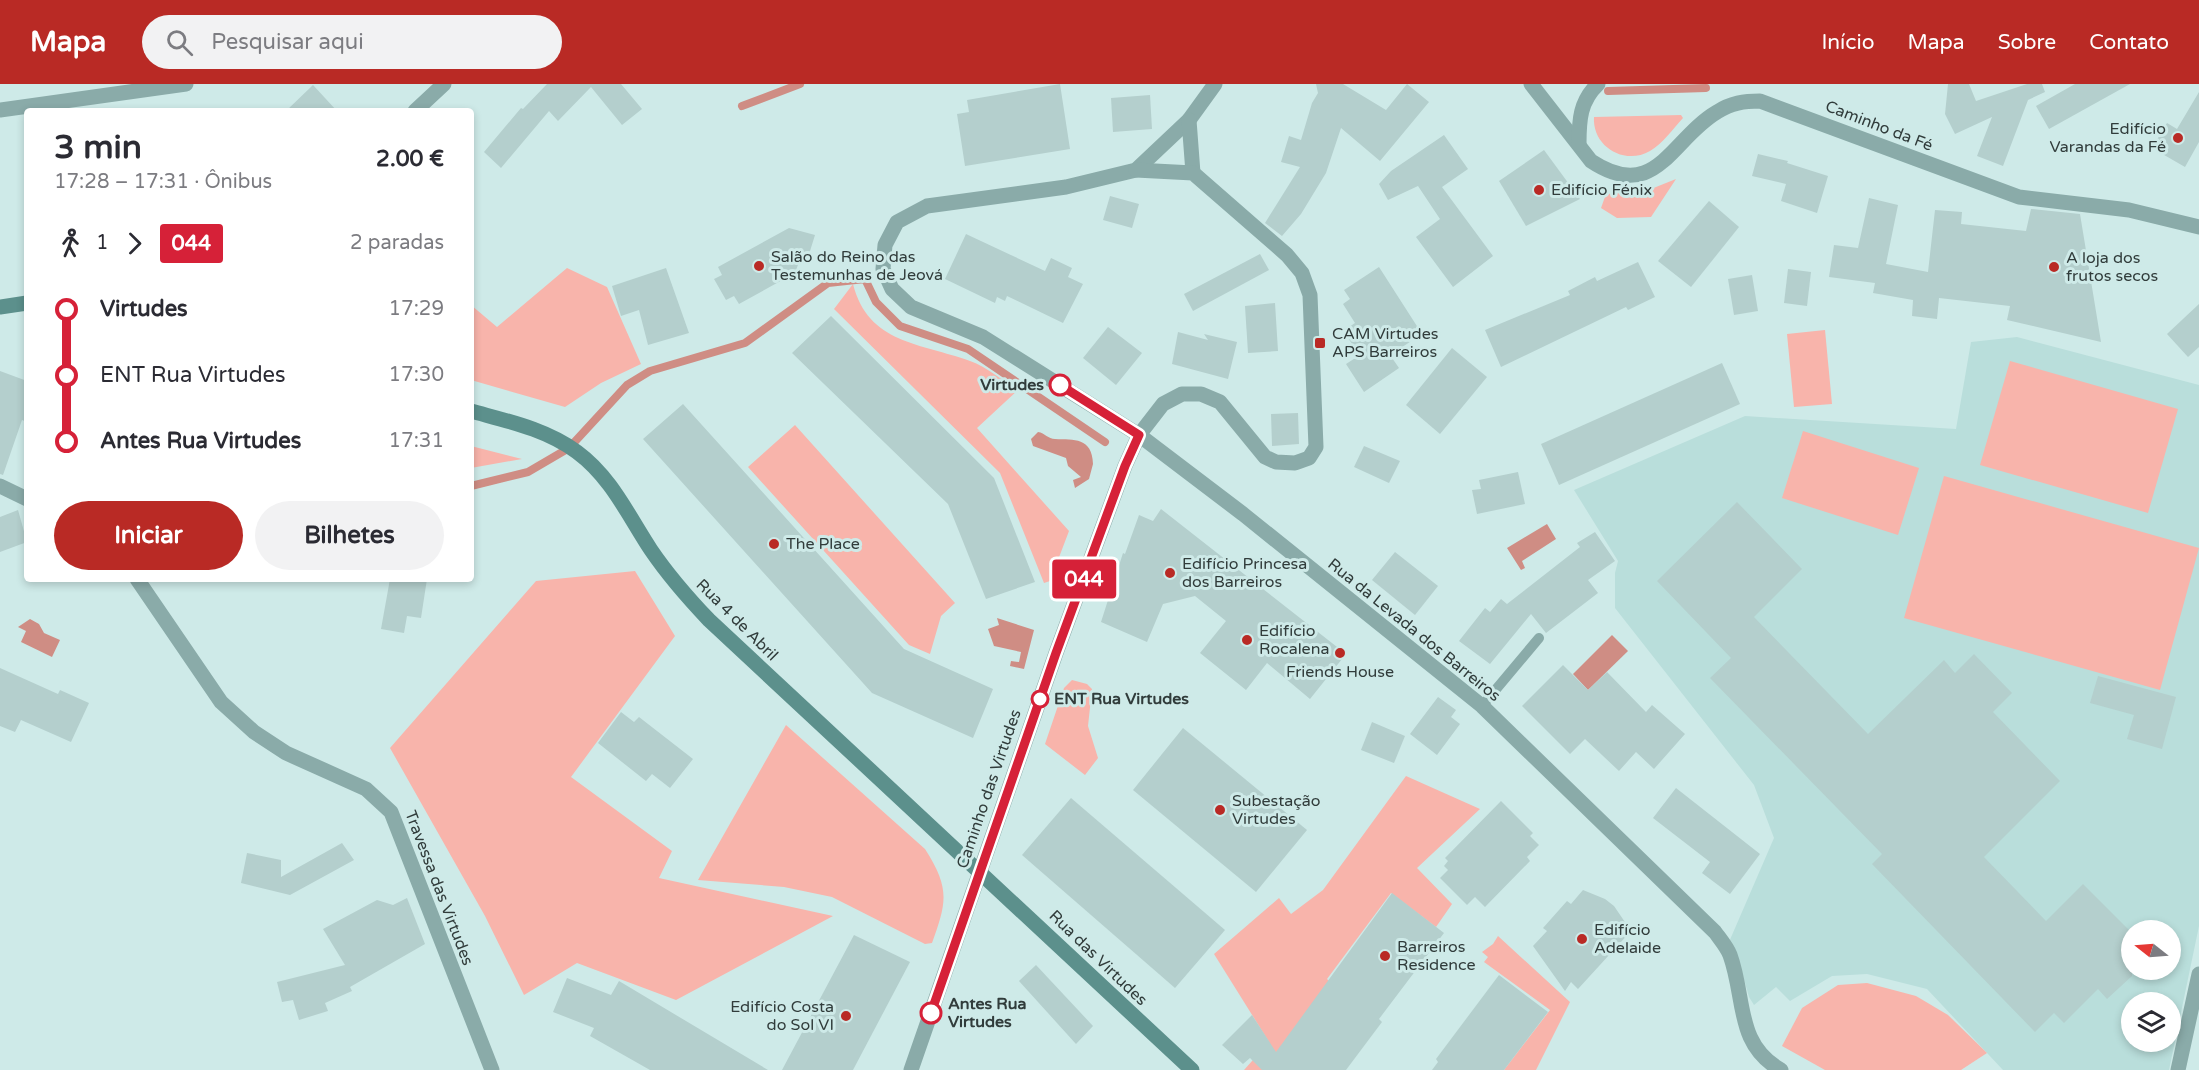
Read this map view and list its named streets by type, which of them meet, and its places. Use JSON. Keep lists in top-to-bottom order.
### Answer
{
  "streets": {
    "street": [
      "Caminho da Fé",
      "Rua 4 de Abril",
      "Rua da Levada dos Barreiros",
      "Caminho das Virtudes",
      "Travessa das Virtudes",
      "Rua das Virtudes"
    ]
  },
  "crossings": [
    ["Rua 4 de Abril", "Caminho das Virtudes"],
    ["Rua 4 de Abril", "Rua das Virtudes"],
    ["Rua da Levada dos Barreiros", "Caminho das Virtudes"],
    ["Caminho das Virtudes", "Rua das Virtudes"]
  ],
  "places": {
    "other": [
      "Edifício Varandas da Fé",
      "Edifício Fénix",
      "Salão do Reino das Testemunhas de Jeová",
      "A loja dos frutos secos",
      "Virtudes",
      "The Place",
      "Edifício Princesa dos Barreiros",
      "Edifício Rocalena",
      "Friends House",
      "ENT Rua Virtudes",
      "Subestação Virtudes",
      "Edifício Adelaide",
      "Barreiros Residence",
      "Antes Rua Virtudes",
      "Edifício Costa do Sol VI"
    ],
    "transit": ["CAM Virtudes APS Barreiros"]
  },
  "lines": ["bus line 044"],
  "north": "left",
  "page": {
    "header": "Mapa",
    "search": "Pesquisar aqui",
    "nav": [
      "Início",
      "Mapa",
      "Sobre",
      "Contato"
    ],
    "on_map": "044",
    "heading": ["3 min", "17:28 – 17:31 · Ônibus", "2.00 €"],
    "legs": ["1", "044", "2 paradas"],
    "list": [
      {
        "name": "Virtudes",
        "value": "17:29"
      },
      {
        "name": "ENT Rua Virtudes",
        "value": "17:30"
      },
      {
        "name": "Antes Rua Virtudes",
        "value": "17:31"
      }
    ],
    "buttons": ["Iniciar", "Bilhetes"]
  }
}
